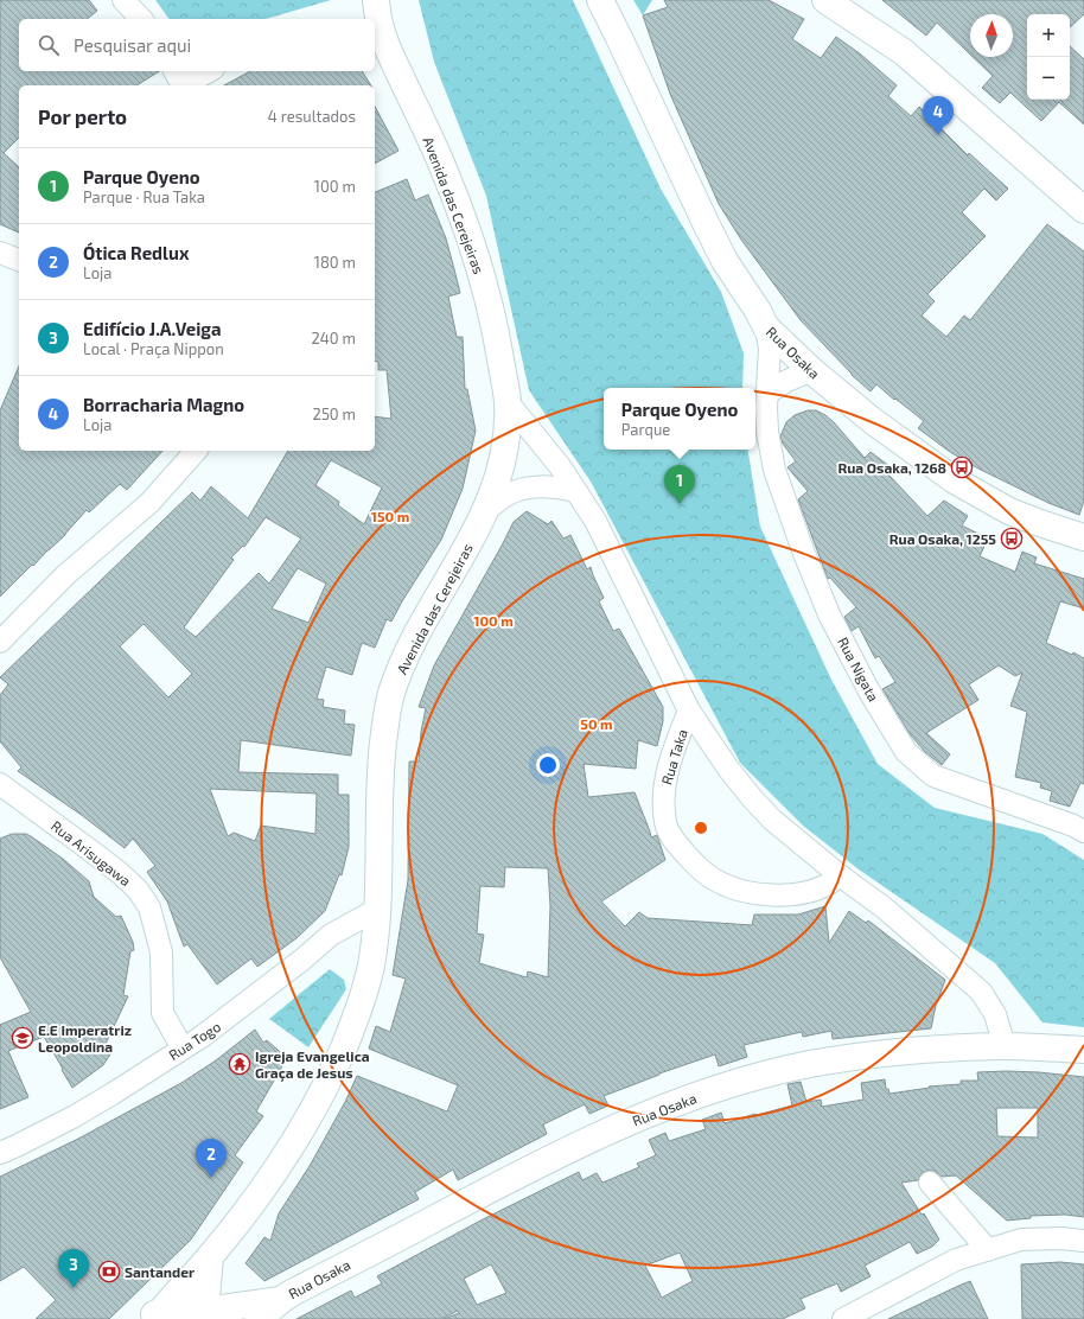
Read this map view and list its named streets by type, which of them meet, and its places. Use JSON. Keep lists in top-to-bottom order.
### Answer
{
  "streets": {
    "main road": ["Avenida das Cerejeiras", "Rua Osaka"],
    "street": [
      "Rua Nigata",
      "Rua Taka",
      "Rua Arisugawa",
      "Rua Togo"
    ]
  },
  "crossings": [
    ["Avenida das Cerejeiras", "Rua Taka"],
    ["Avenida das Cerejeiras", "Rua Togo"],
    ["Rua Osaka", "Rua Nigata"],
    ["Rua Osaka", "Rua Taka"],
    ["Rua Arisugawa", "Rua Togo"]
  ],
  "places": {
    "bus stop": ["Rua Osaka, 1268", "Rua Osaka, 1255"],
    "school or university": ["E.E Imperatriz Leopoldina"],
    "temple": ["Igreja Evangelica Graça de Jesus"],
    "bank": ["Santander"]
  },
  "north": "top",
  "page": {
    "map_buttons": ["+", "−"],
    "search": "Pesquisar aqui",
    "heading": ["Por perto", "4 resultados"],
    "pins": [
      "4",
      "1",
      "2",
      "3"
    ],
    "list": [
      {
        "mark": "1",
        "name": "Parque Oyeno",
        "note": "Parque · Rua Taka",
        "value": "100 m"
      },
      {
        "mark": "2",
        "name": "Ótica Redlux",
        "note": "Loja",
        "value": "180 m"
      },
      {
        "mark": "3",
        "name": "Edifício J.A.Veiga",
        "note": "Local · Praça Nippon",
        "value": "240 m"
      },
      {
        "mark": "4",
        "name": "Borracharia Magno",
        "note": "Loja",
        "value": "250 m"
      }
    ],
    "popup": ["Parque Oyeno", "Parque"]
  },
  "rings": ["150 m", "100 m", "50 m"]
}
